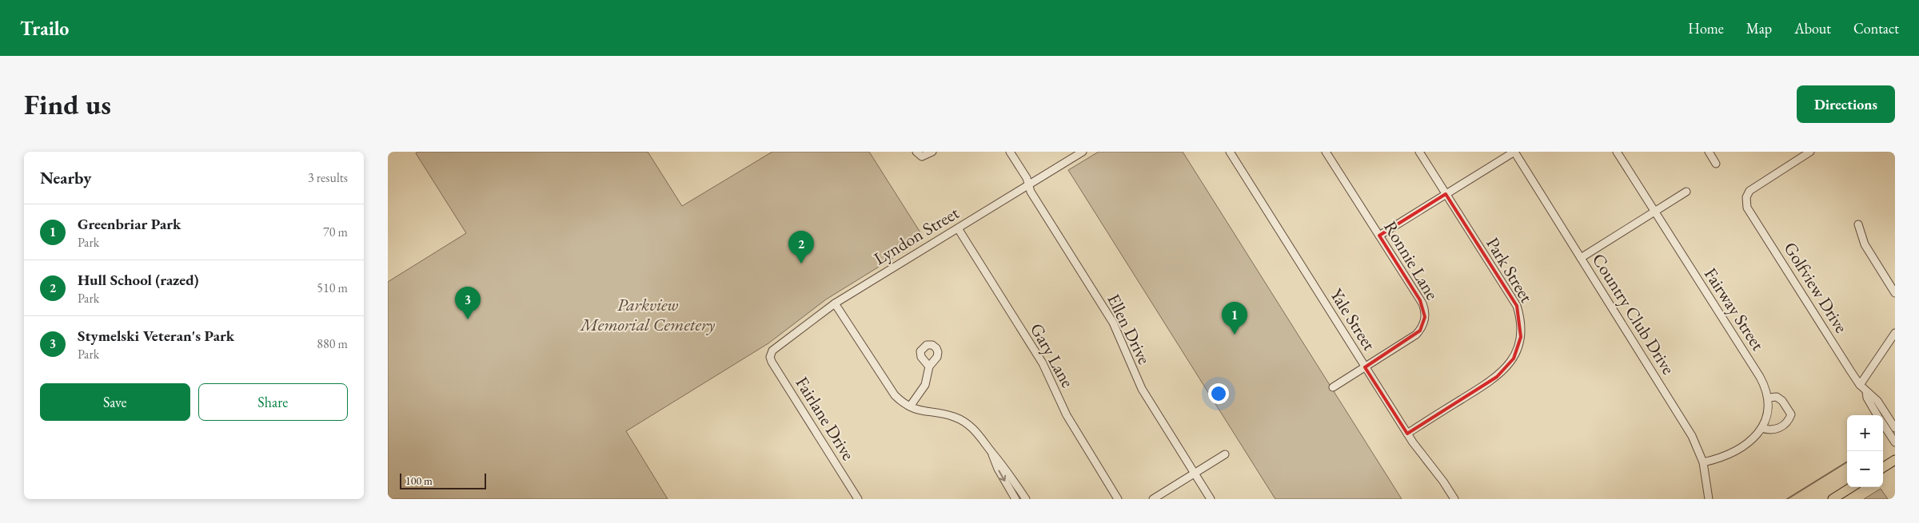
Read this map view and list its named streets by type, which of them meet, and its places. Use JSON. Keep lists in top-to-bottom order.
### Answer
{
  "streets": {
    "street": [
      "Lyndon Street",
      "Ronnie Lane",
      "Park Street",
      "Golfview Drive",
      "Fairway Street",
      "Country Club Drive",
      "Yale Street",
      "Ellen Drive",
      "Gary Lane",
      "Fairlane Drive"
    ]
  },
  "crossings": [
    ["Lyndon Street", "Ellen Drive"],
    ["Lyndon Street", "Gary Lane"],
    ["Lyndon Street", "Fairlane Drive"],
    ["Ronnie Lane", "Yale Street"],
    ["Park Street", "Yale Street"],
    ["Fairway Street", "Country Club Drive"]
  ],
  "parks": ["Parkview Memorial Cemetery"],
  "scale_bar": "100 m",
  "page": {
    "header": "Trailo",
    "nav": [
      "Home",
      "Map",
      "About",
      "Contact"
    ],
    "buttons": [
      "Directions",
      ["Save", "Share"]
    ],
    "title": "Find us",
    "heading": ["Nearby", "3 results"],
    "list": [
      {
        "mark": "1",
        "name": "Greenbriar Park",
        "note": "Park",
        "value": "70 m"
      },
      {
        "mark": "2",
        "name": "Hull School (razed)",
        "note": "Park",
        "value": "510 m"
      },
      {
        "mark": "3",
        "name": "Stymelski Veteran's Park",
        "note": "Park",
        "value": "880 m"
      }
    ],
    "pins": ["2", "3", "1"],
    "map_buttons": ["+", "−"],
    "scale": "100 m"
  }
}
